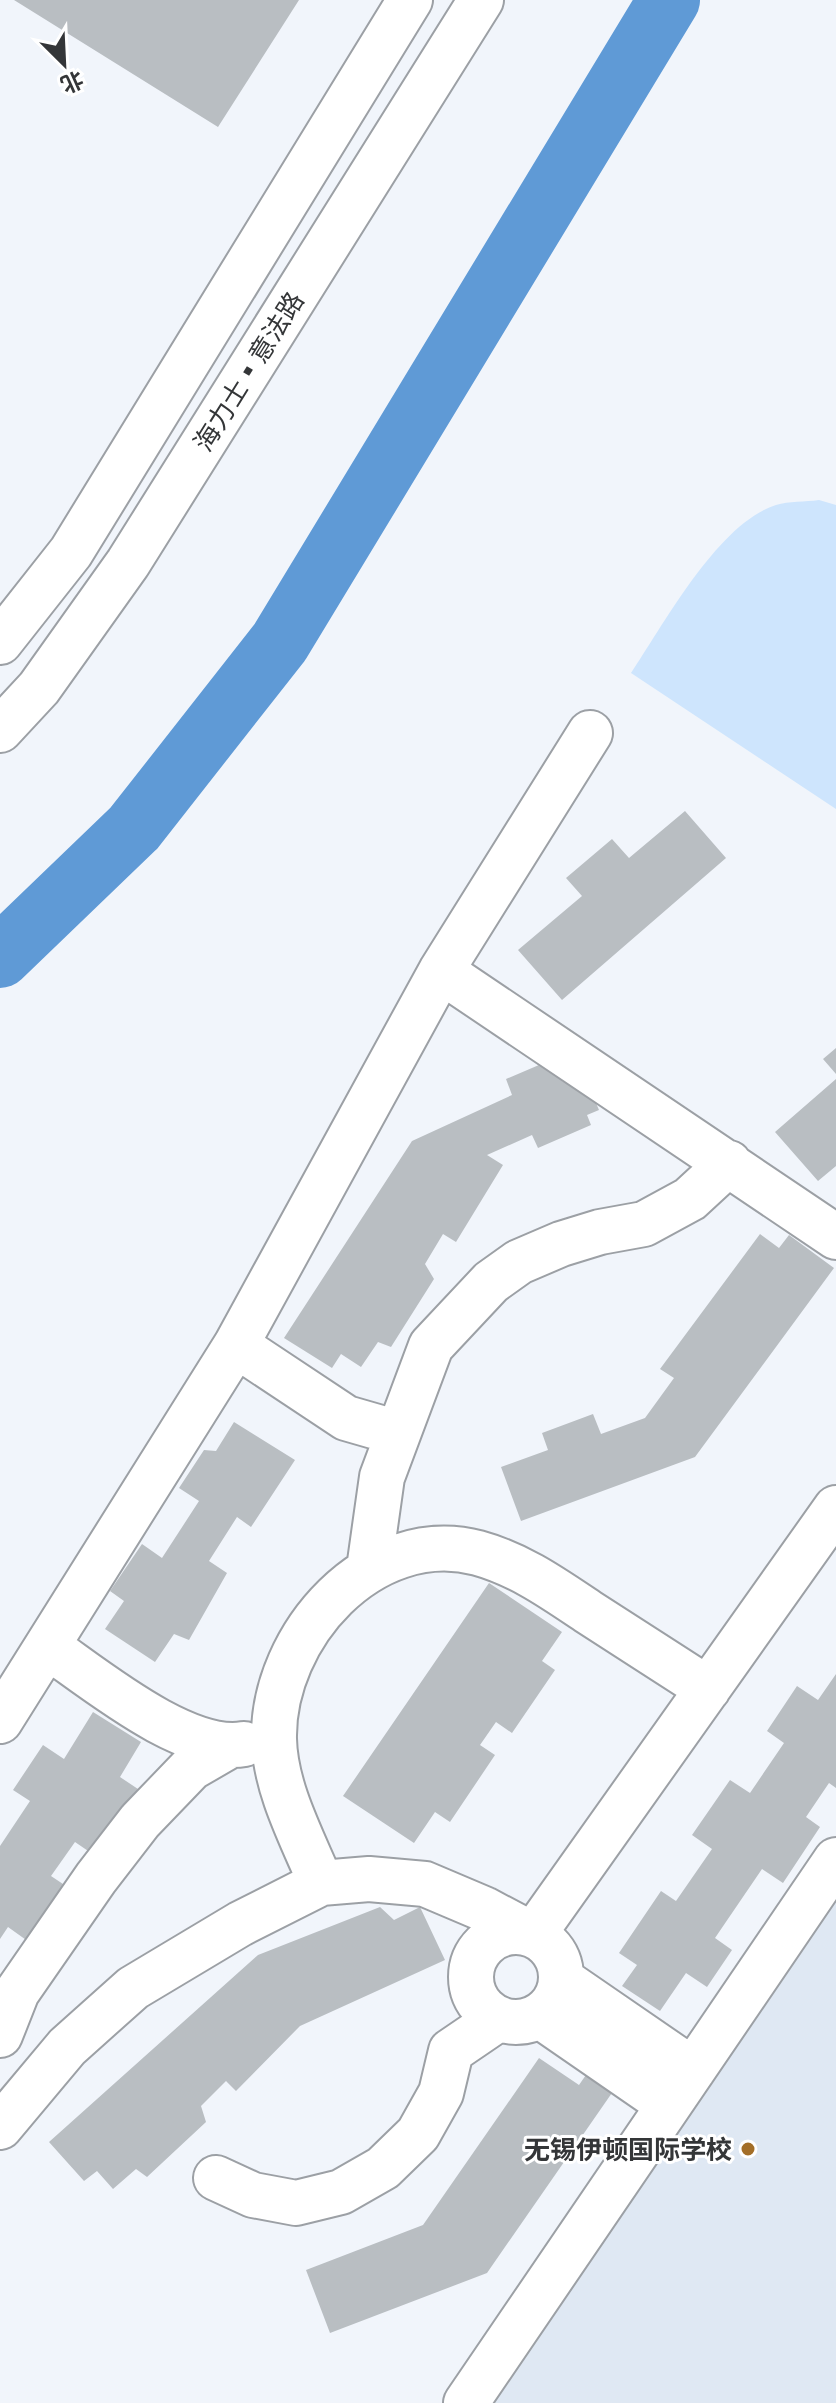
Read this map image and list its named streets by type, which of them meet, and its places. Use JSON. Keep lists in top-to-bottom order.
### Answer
{
  "streets": {
    "street": ["海力士▪意法路"]
  },
  "places": ["无锡伊顿国际学校"],
  "north": "bottom right"
}
